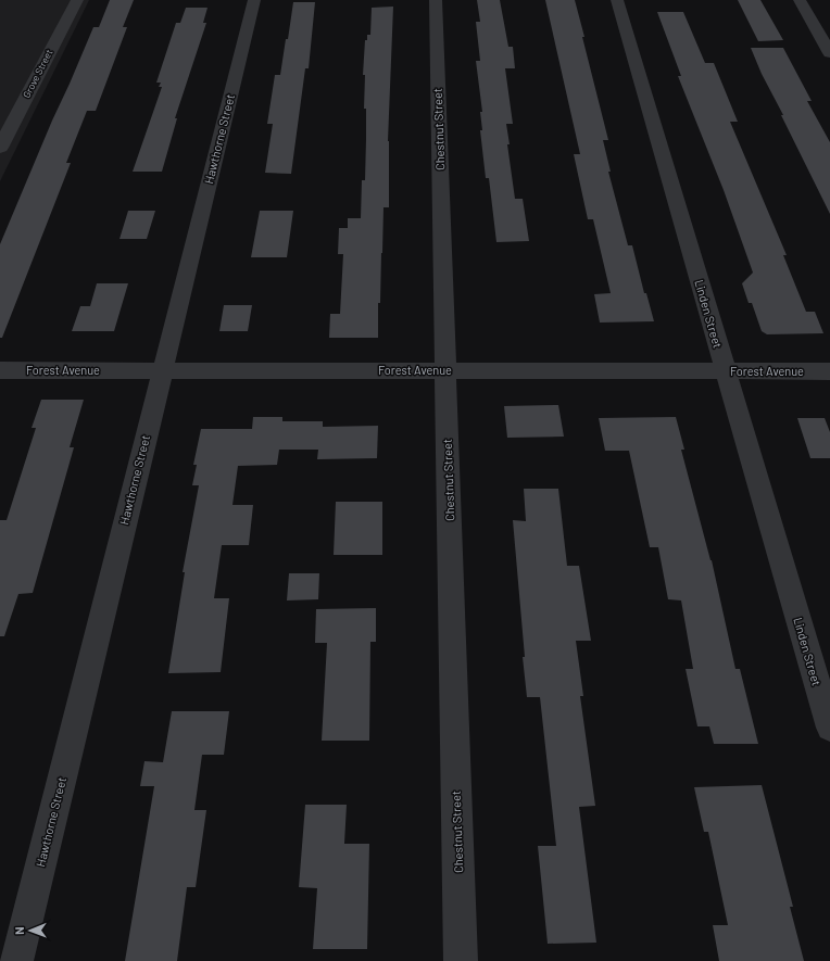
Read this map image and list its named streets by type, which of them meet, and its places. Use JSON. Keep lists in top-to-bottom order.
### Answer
{
  "streets": {
    "street": [
      "Grove Street",
      "Chestnut Street",
      "Hawthorne Street",
      "Linden Street",
      "Forest Avenue"
    ]
  },
  "crossings": [
    ["Chestnut Street", "Forest Avenue"],
    ["Hawthorne Street", "Forest Avenue"],
    ["Linden Street", "Forest Avenue"]
  ],
  "north": "left"
}
